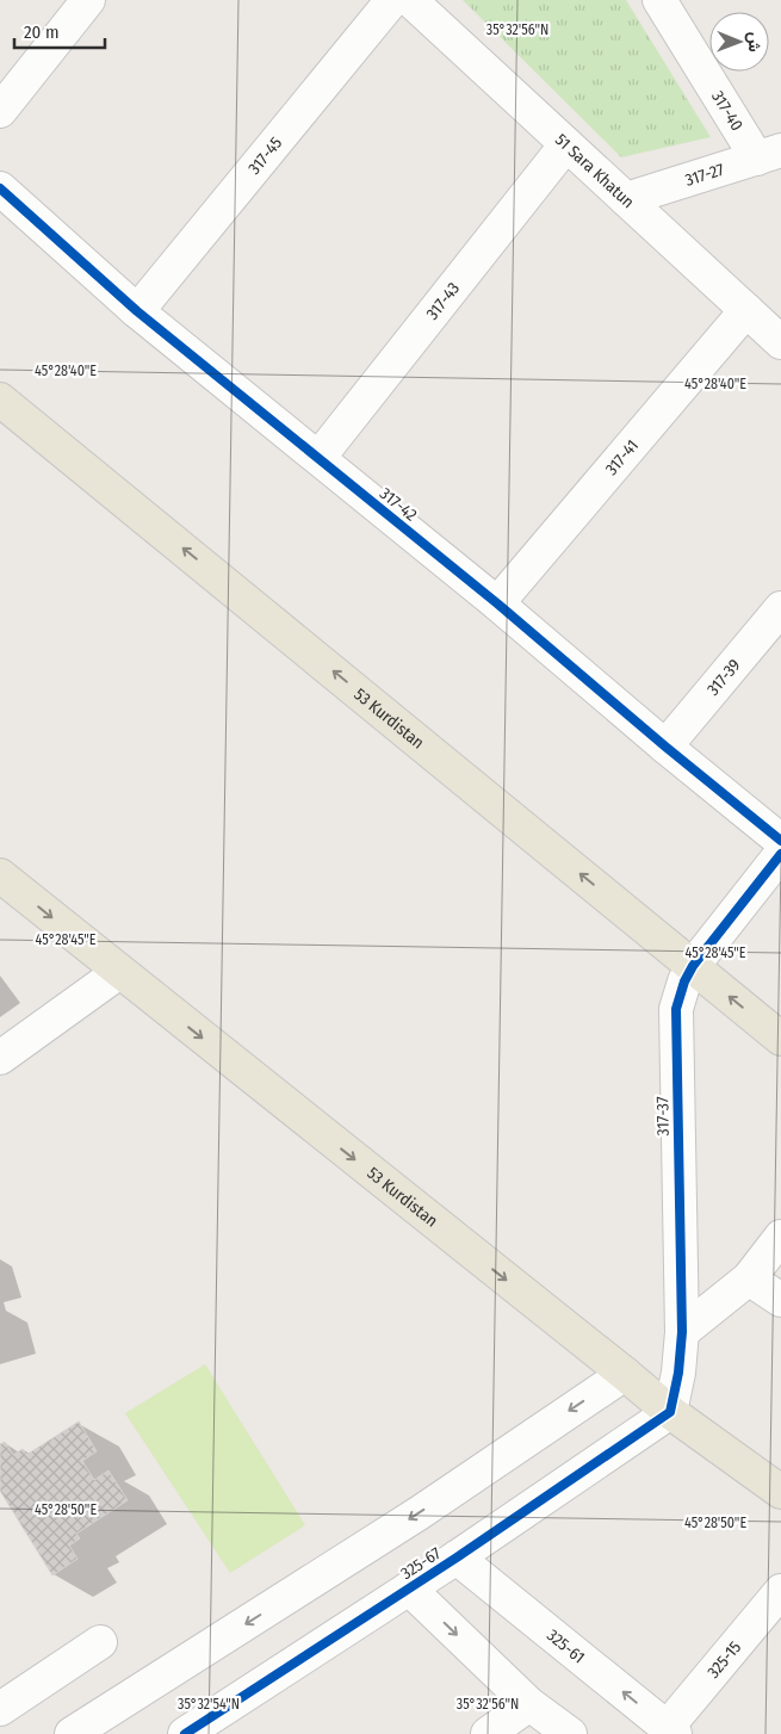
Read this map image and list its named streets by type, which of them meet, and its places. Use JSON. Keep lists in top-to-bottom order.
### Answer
{
  "streets": {
    "main road": ["53 Kurdistan"],
    "street": [
      "317-40",
      "317-45",
      "51 Sara Khatun",
      "317-27",
      "317-43",
      "317-41",
      "317-42",
      "317-39",
      "317-37",
      "325-67",
      "325-61",
      "325-15"
    ]
  },
  "crossings": [
    ["317-40", "317-27"],
    ["317-45", "317-42"],
    ["51 Sara Khatun", "317-27"],
    ["51 Sara Khatun", "317-43"],
    ["51 Sara Khatun", "317-41"],
    ["317-43", "317-42"],
    ["317-41", "317-42"],
    ["317-42", "317-39"],
    ["53 Kurdistan", "317-37"],
    ["53 Kurdistan", "325-67"],
    ["317-37", "325-67"],
    ["325-67", "325-61"],
    ["325-61", "325-15"]
  ],
  "scale_bar": "20 m",
  "north": "right",
  "coordinates": [
    "35°32'56\"N",
    "45°28'40\"E",
    "45°28'45\"E",
    "45°28'50\"E",
    "35°32'54\"N"
  ]
}
